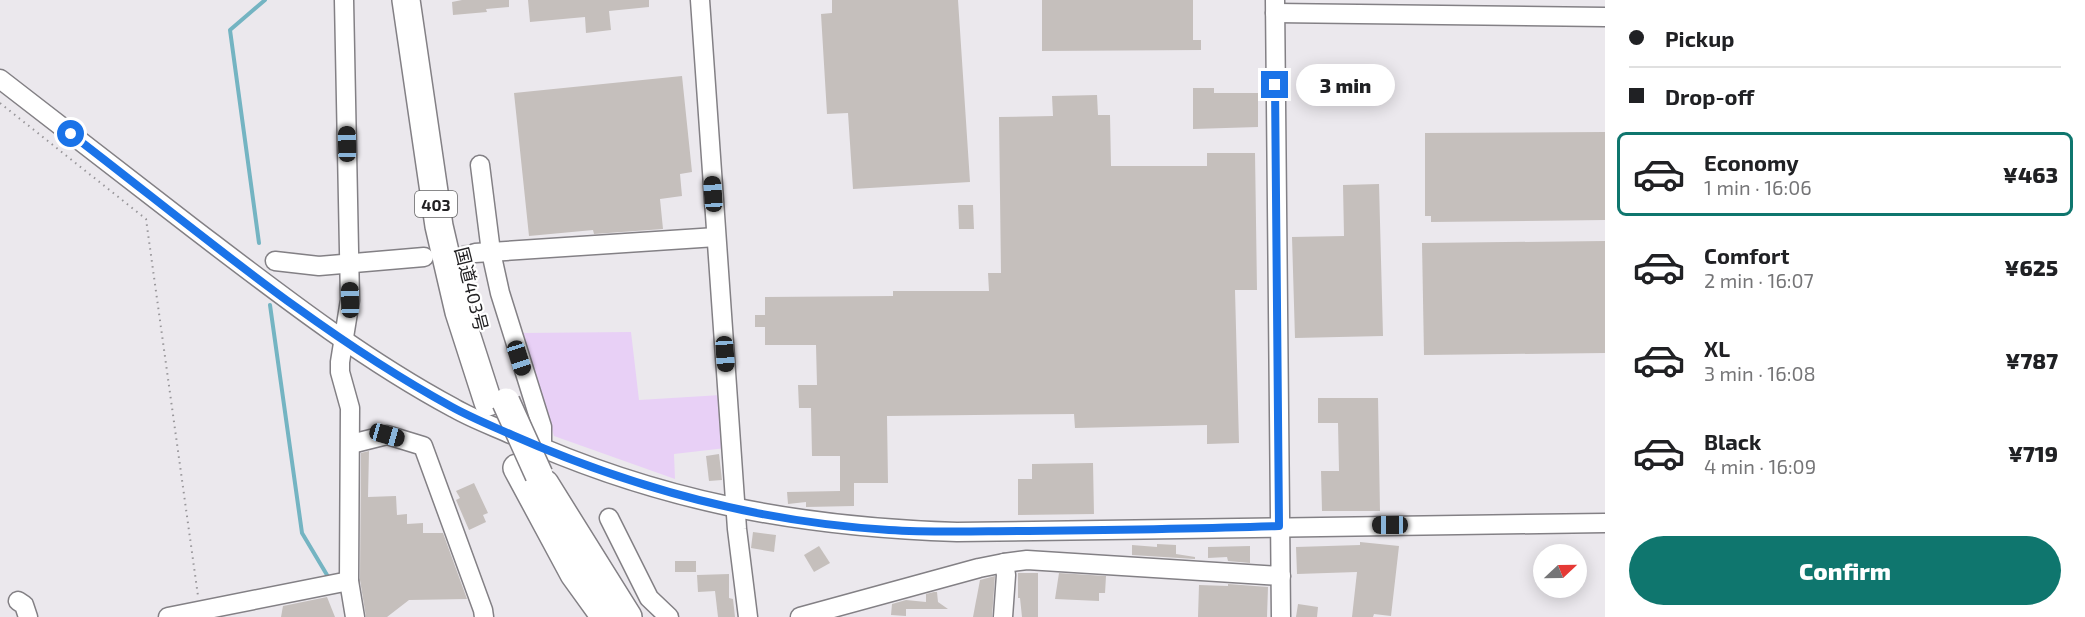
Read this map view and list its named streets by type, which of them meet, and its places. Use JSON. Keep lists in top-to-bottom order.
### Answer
{
  "streets": {
    "highway": ["403", "国道403号"]
  },
  "north": "right",
  "page": {
    "banner": ["Pickup", "Drop-off"],
    "bubble": "3 min",
    "list": [
      {
        "name": "Economy",
        "note": "1 min · 16:06",
        "value": "¥463"
      },
      {
        "name": "Comfort",
        "note": "2 min · 16:07",
        "value": "¥625"
      },
      {
        "name": "XL",
        "note": "3 min · 16:08",
        "value": "¥787"
      },
      {
        "name": "Black",
        "note": "4 min · 16:09",
        "value": "¥719"
      }
    ],
    "buttons": "Confirm"
  }
}
